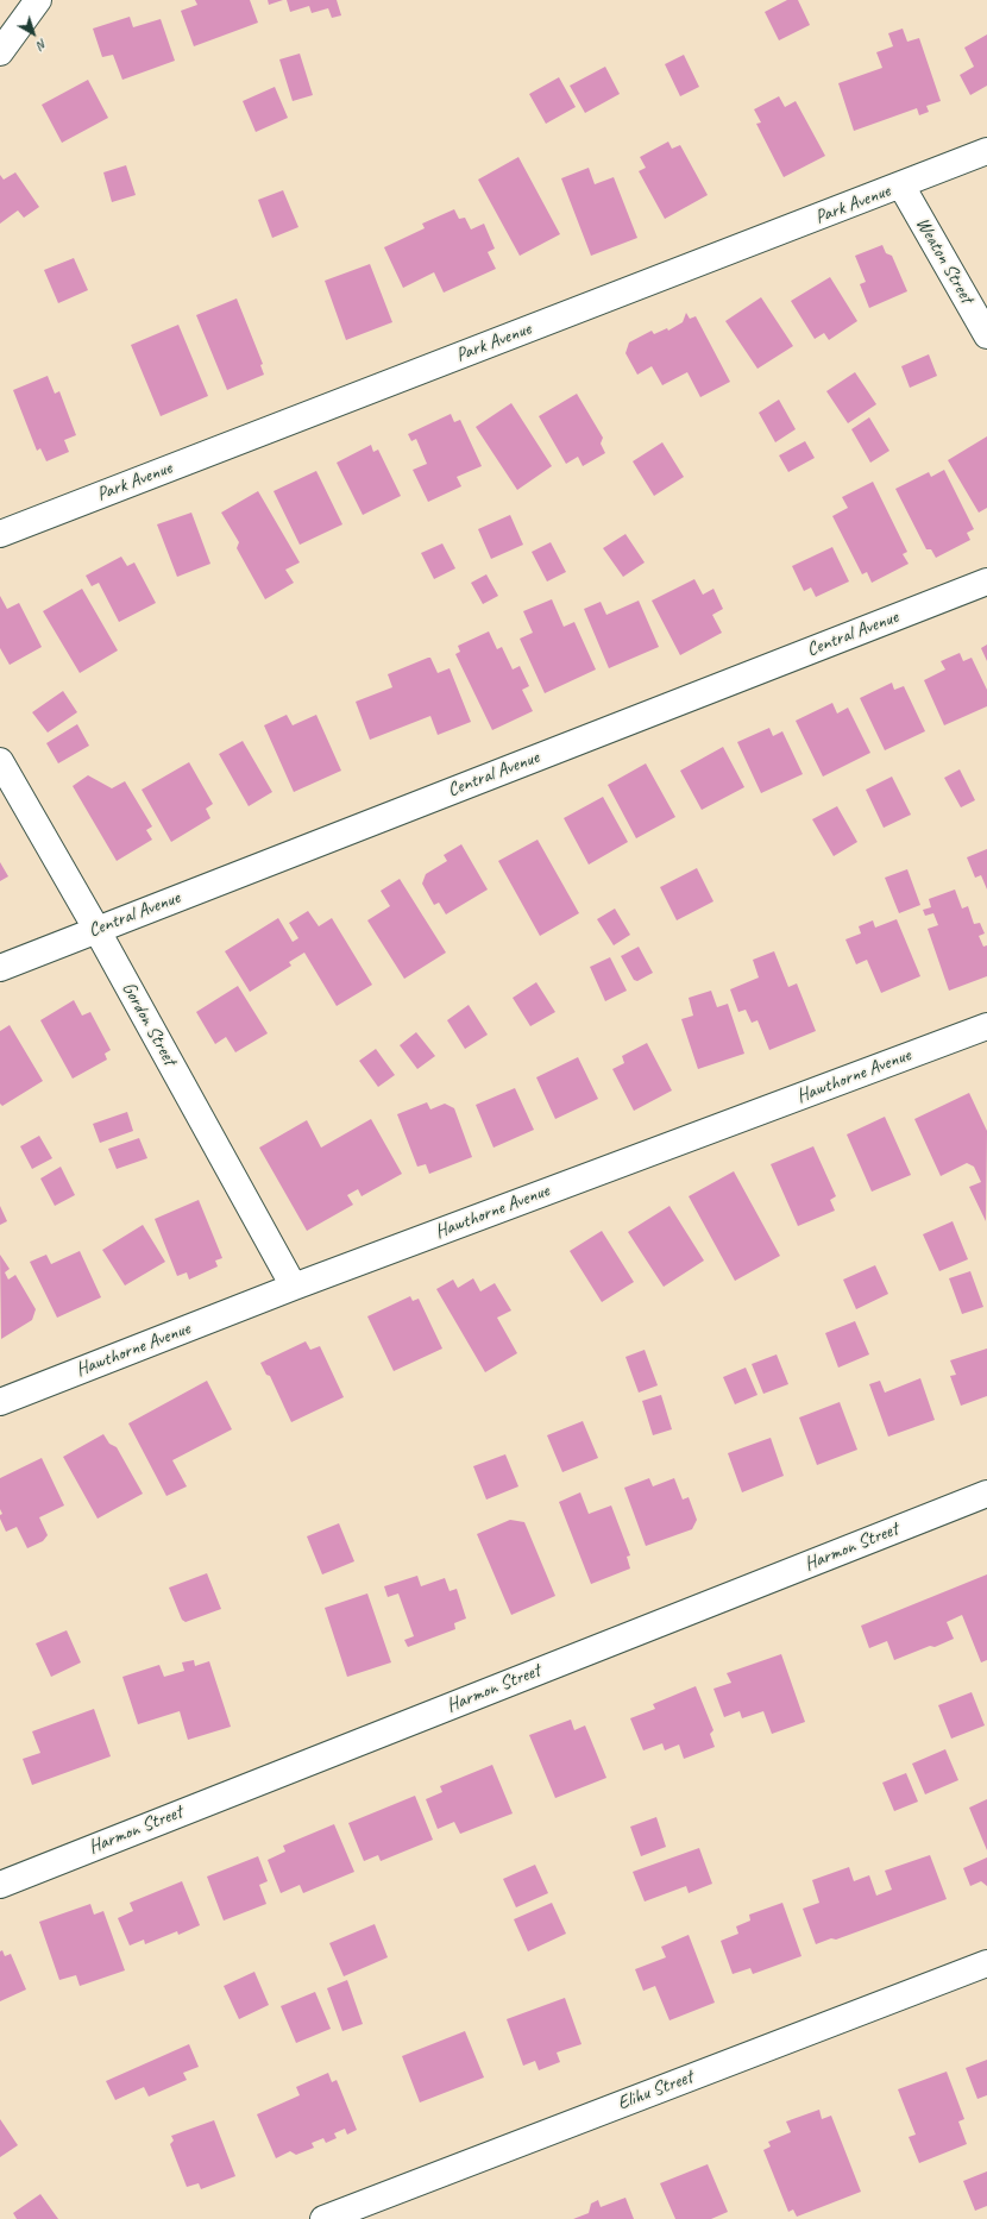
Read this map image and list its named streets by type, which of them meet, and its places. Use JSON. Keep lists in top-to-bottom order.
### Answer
{
  "streets": {
    "street": [
      "Park Avenue",
      "Weaton Street",
      "Central Avenue",
      "Gordon Street",
      "Hawthorne Avenue",
      "Harmon Street",
      "Elihu Street"
    ]
  },
  "crossings": [
    ["Park Avenue", "Weaton Street"],
    ["Central Avenue", "Gordon Street"],
    ["Gordon Street", "Hawthorne Avenue"]
  ],
  "north": "bottom right"
}
